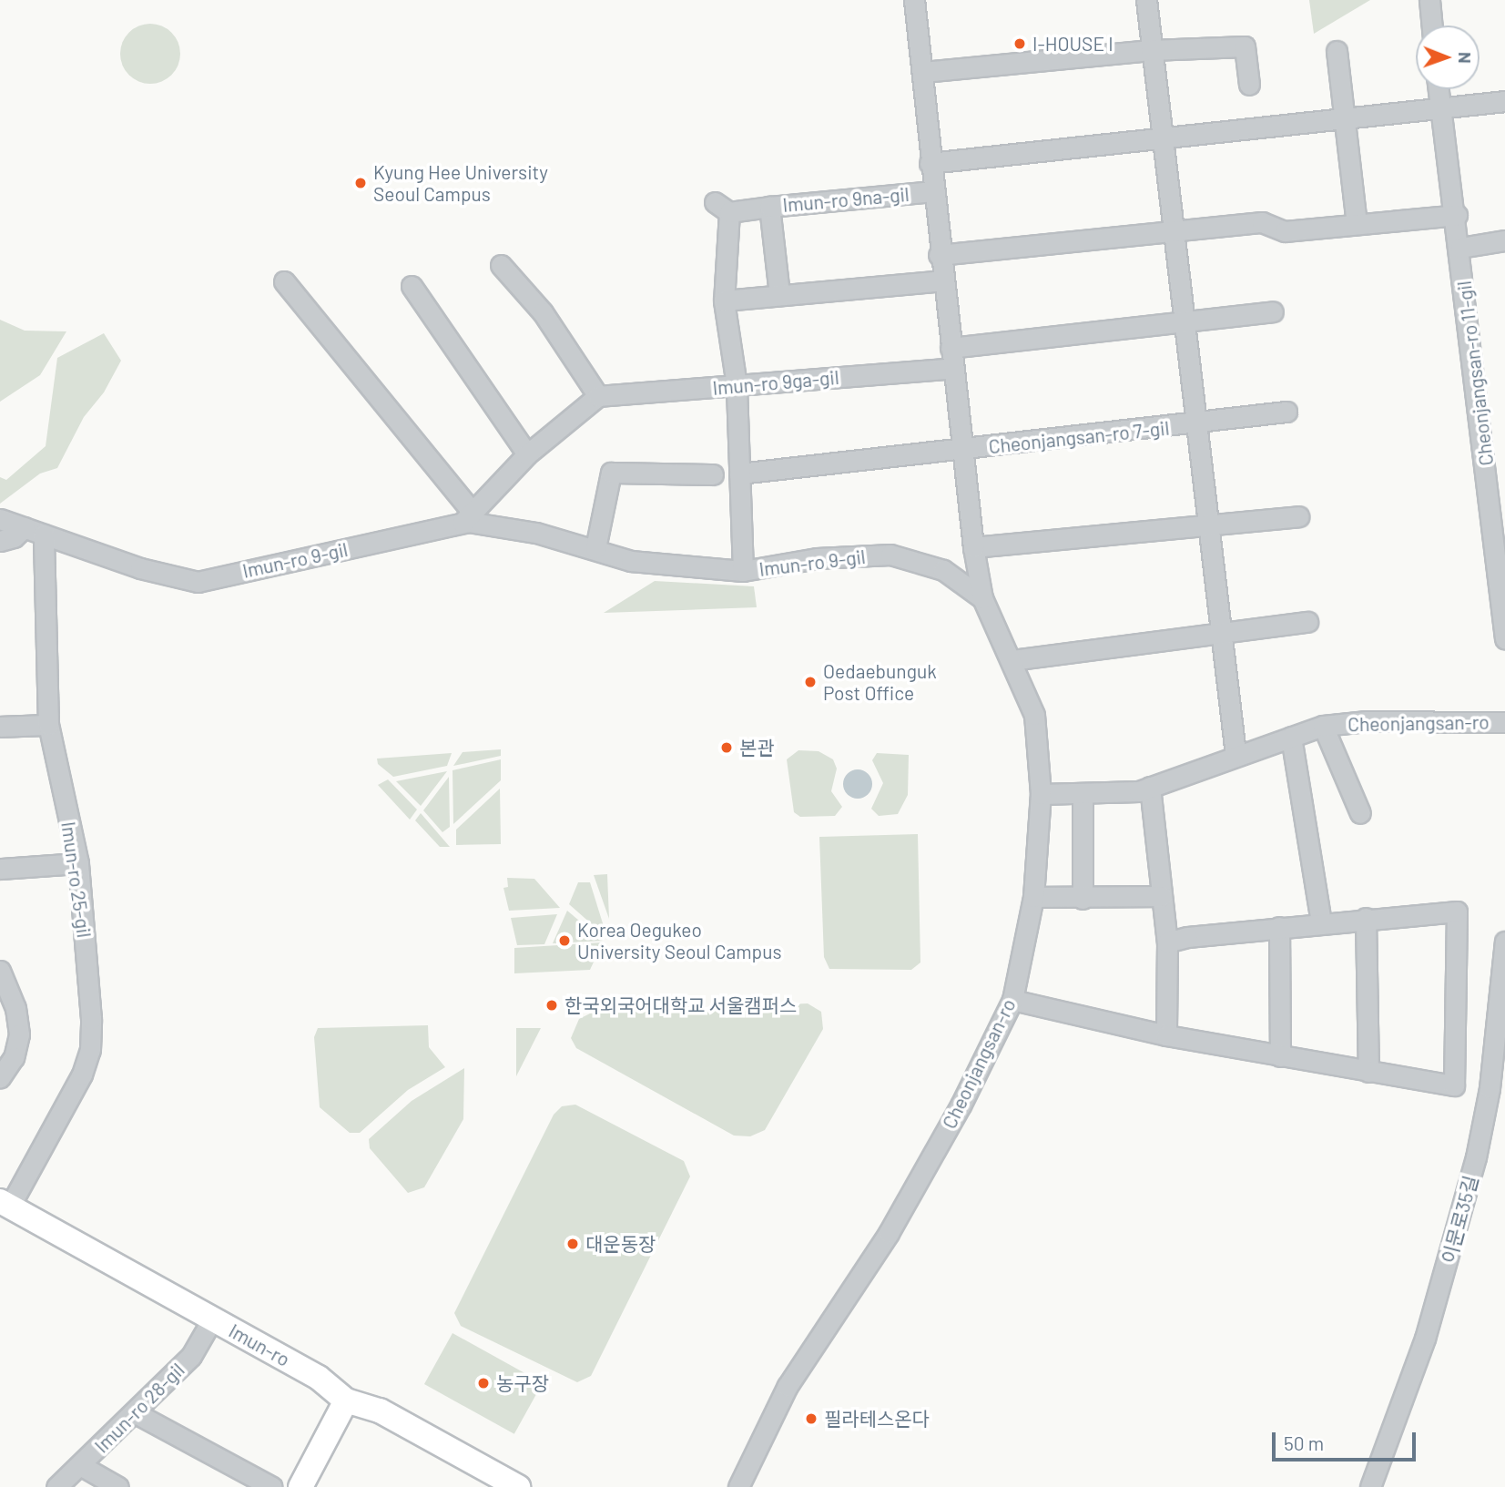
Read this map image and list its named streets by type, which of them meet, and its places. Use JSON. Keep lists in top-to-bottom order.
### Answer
{
  "streets": {
    "main road": ["Imun-ro"],
    "street": [
      "Imun-ro 9na-gil",
      "Cheonjangsan-ro 11-gil",
      "Imun-ro 9ga-gil",
      "Cheonjangsan-ro 7-gil",
      "Imun-ro 9-gil",
      "Cheonjangsan-ro",
      "Imun-ro 25-gil",
      "이문로35길",
      "Imun-ro 28-gil"
    ]
  },
  "crossings": [
    ["Imun-ro 9na-gil", "Cheonjangsan-ro 7-gil"],
    ["Imun-ro 9ga-gil", "Cheonjangsan-ro 7-gil"],
    ["Cheonjangsan-ro 7-gil", "Imun-ro 9-gil"],
    ["Cheonjangsan-ro 7-gil", "Cheonjangsan-ro"],
    ["Imun-ro 9-gil", "Imun-ro 25-gil"],
    ["Imun-ro 25-gil", "Imun-ro"],
    ["Imun-ro", "Imun-ro 28-gil"]
  ],
  "places": [
    "I-HOUSE I",
    "Kyung Hee University Seoul Campus",
    "Oedaebunguk Post Office",
    "본관",
    "Korea Oegukeo University Seoul Campus",
    "한국외국어대학교 서울캠퍼스",
    "대운동장",
    "농구장",
    "필라테스온다"
  ],
  "scale_bar": "50 m",
  "north": "right"
}
